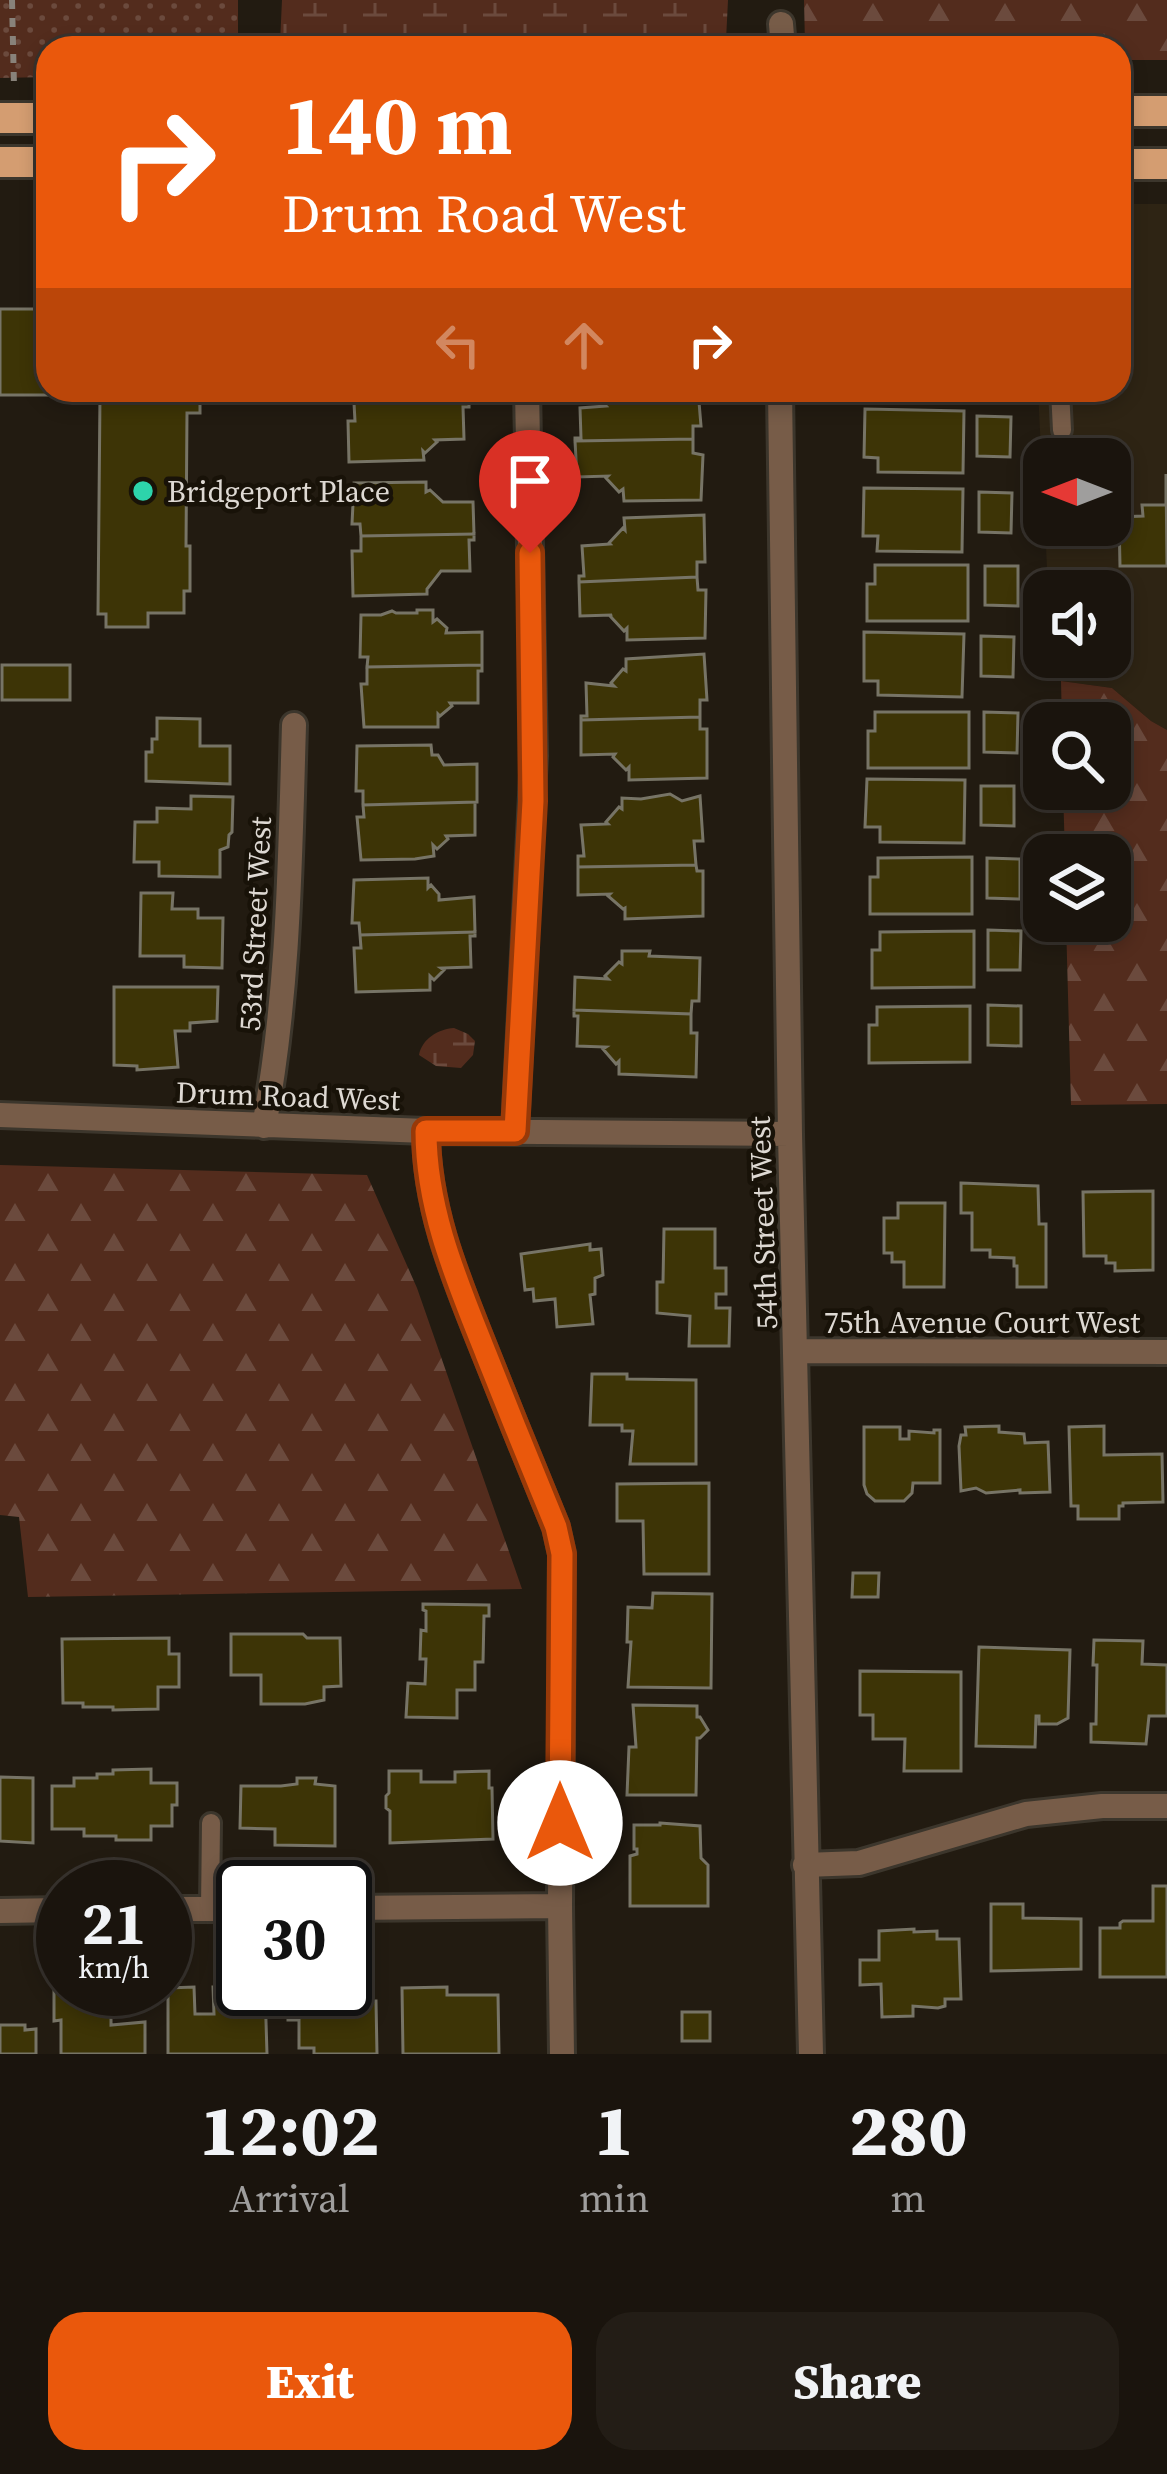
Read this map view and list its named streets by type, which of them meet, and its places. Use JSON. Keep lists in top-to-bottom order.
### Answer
{
  "streets": {
    "street": [
      "53rd Street West",
      "Drum Road West",
      "54th Street West",
      "75th Avenue Court West"
    ]
  },
  "crossings": [
    ["53rd Street West", "Drum Road West"],
    ["Drum Road West", "54th Street West"],
    ["54th Street West", "75th Avenue Court West"]
  ],
  "places": ["Bridgeport Place"],
  "north": "left",
  "page": {
    "turn": ["140 m", "Drum Road West"],
    "speed": "21 km/h",
    "limit": "30",
    "eta": [
      "12:02",
      "Arrival",
      "1",
      "min",
      "280",
      "m"
    ],
    "buttons": ["Exit", "Share"]
  }
}
